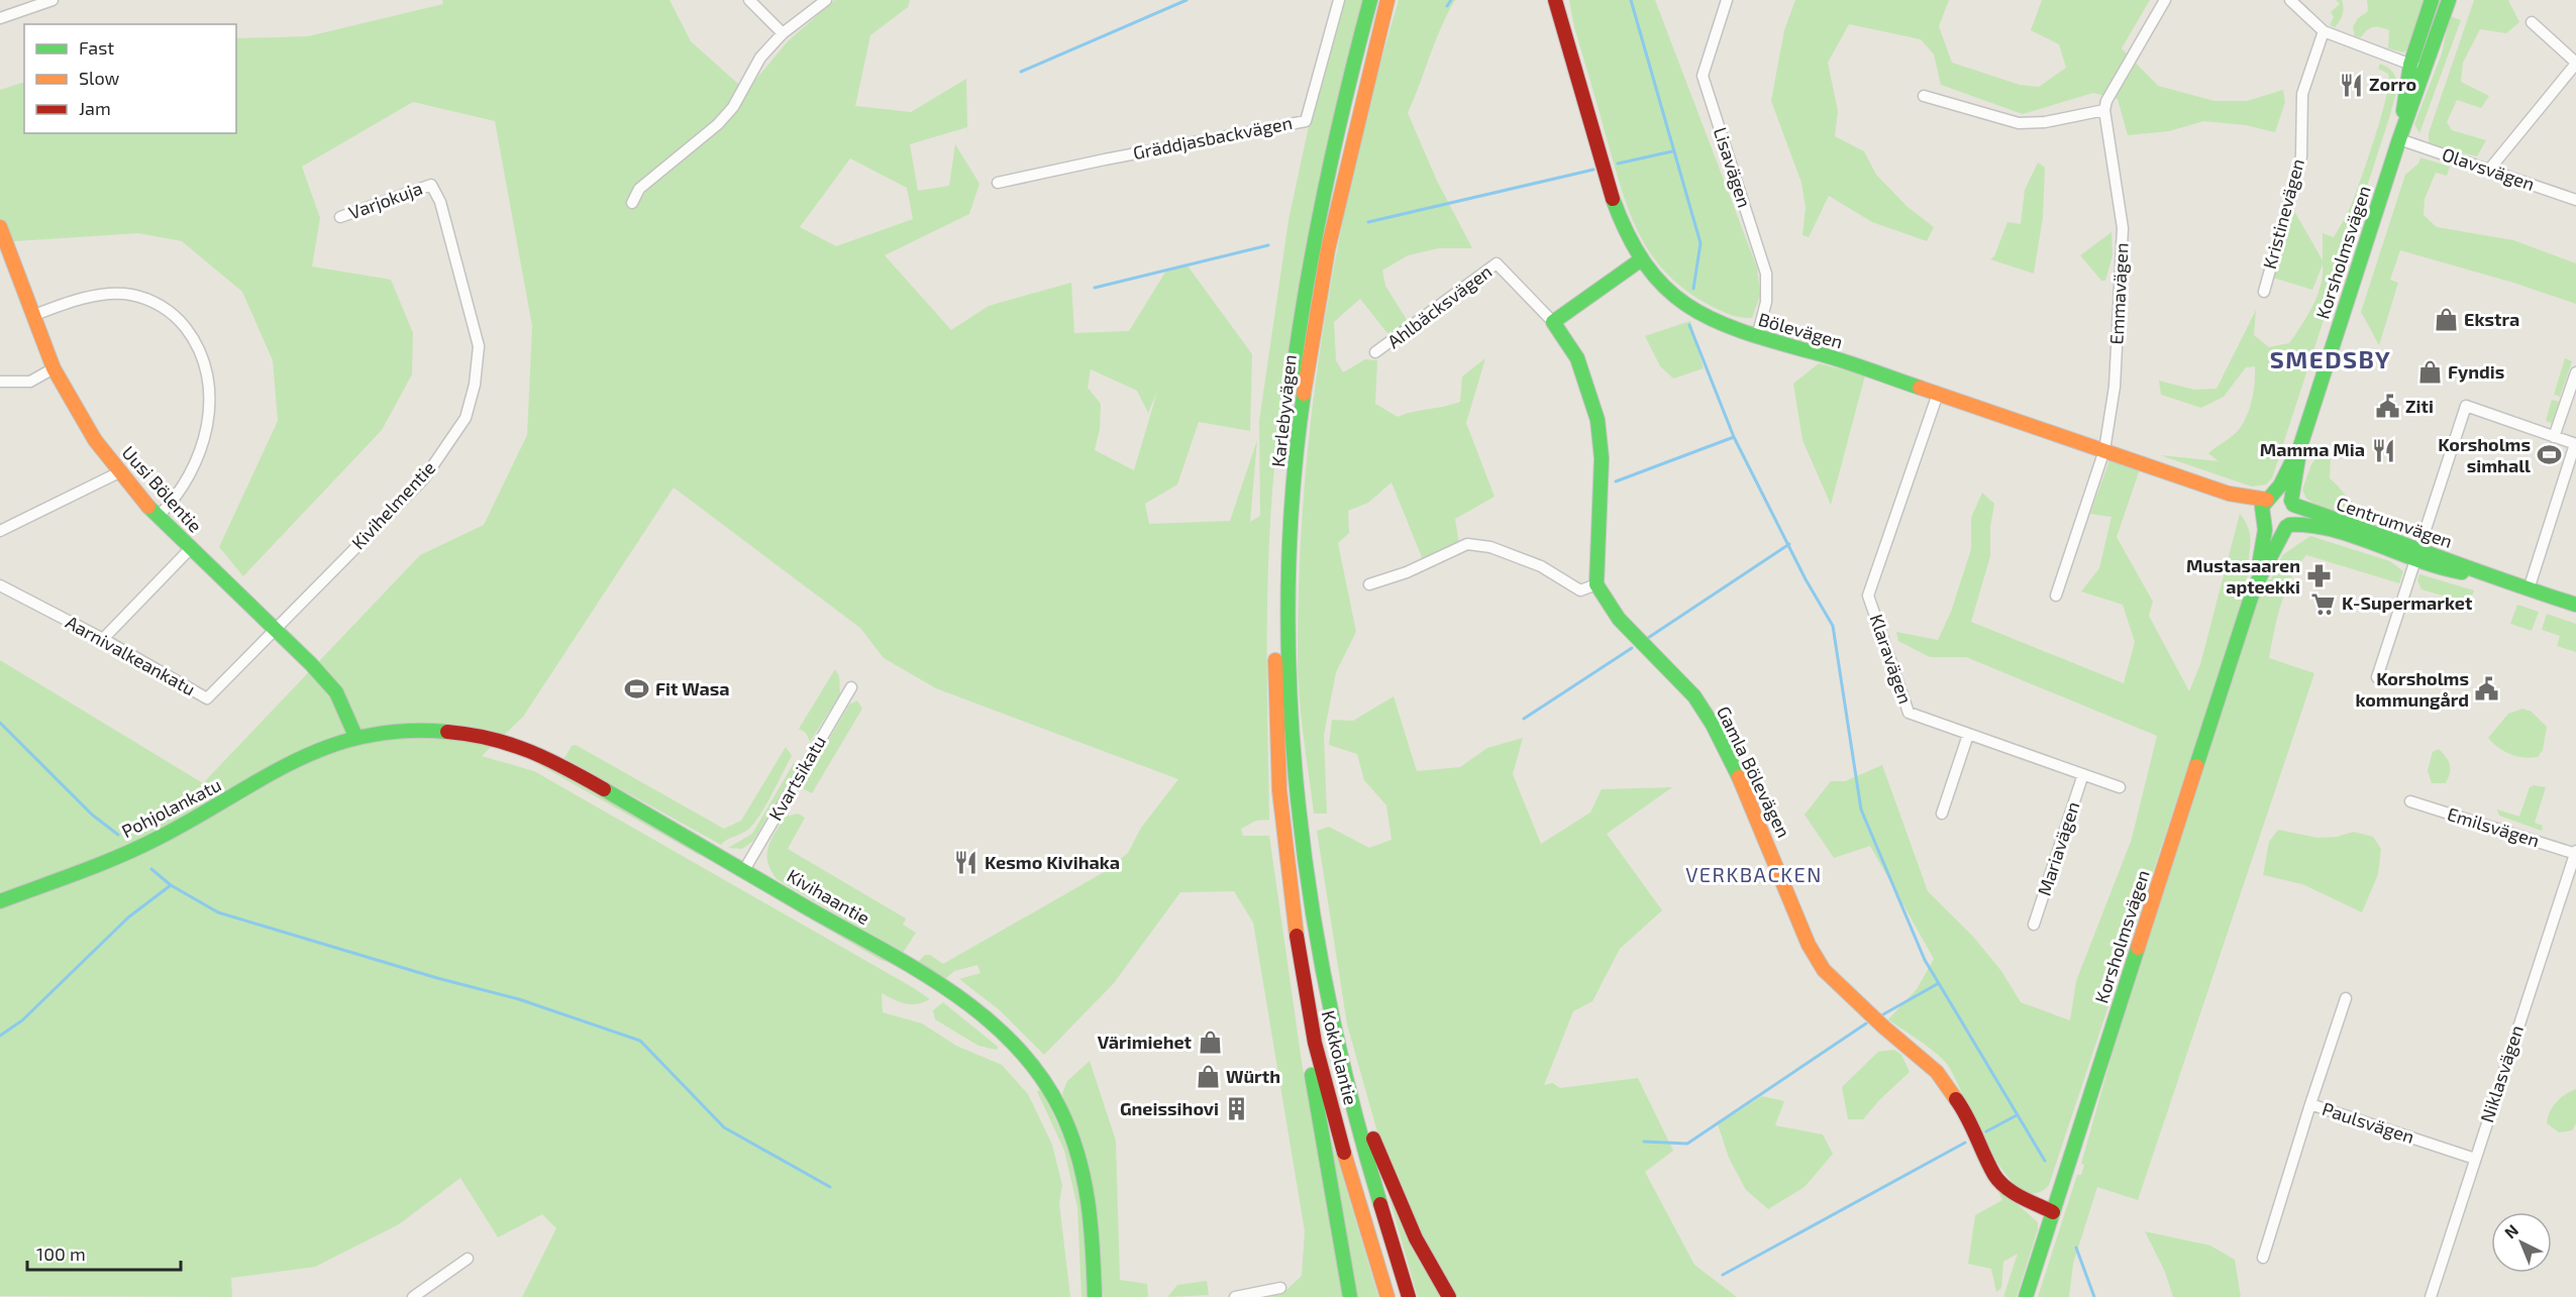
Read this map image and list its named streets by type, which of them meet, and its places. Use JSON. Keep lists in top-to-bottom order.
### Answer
{
  "streets": {
    "main road": [
      "Korsholmsvägen",
      "Bölevägen",
      "Karlebyvägen",
      "Uusi Bölentie",
      "Centrumvägen",
      "Gamla Bölevägen",
      "Pohjolankatu",
      "Kivihaantie",
      "Kokkolantie"
    ],
    "street": [
      "Gräddjasbackvägen",
      "Lisavägen",
      "Olavsvägen",
      "Varjokuja",
      "Kristinevägen",
      "Emmavägen",
      "Ahlbäcksvägen",
      "Kivihelmentie",
      "Aarnivalkeankatu",
      "Klaravägen",
      "Kvartsikatu",
      "Emilsvägen",
      "Mariavägen",
      "Niklasvägen",
      "Paulsvägen"
    ]
  },
  "crossings": [
    ["Lisavägen", "Bölevägen"],
    ["Olavsvägen", "Korsholmsvägen"],
    ["Varjokuja", "Kivihelmentie"],
    ["Korsholmsvägen", "Bölevägen"],
    ["Korsholmsvägen", "Centrumvägen"],
    ["Korsholmsvägen", "Gamla Bölevägen"],
    ["Emmavägen", "Bölevägen"],
    ["Bölevägen", "Centrumvägen"],
    ["Bölevägen", "Klaravägen"],
    ["Karlebyvägen", "Kokkolantie"],
    ["Uusi Bölentie", "Kivihelmentie"],
    ["Uusi Bölentie", "Aarnivalkeankatu"],
    ["Uusi Bölentie", "Pohjolankatu"],
    ["Uusi Bölentie", "Kivihaantie"],
    ["Kivihelmentie", "Aarnivalkeankatu"],
    ["Klaravägen", "Mariavägen"],
    ["Kvartsikatu", "Kivihaantie"],
    ["Pohjolankatu", "Kivihaantie"],
    ["Emilsvägen", "Niklasvägen"],
    ["Niklasvägen", "Paulsvägen"]
  ],
  "districts": ["SMEDSBY", "VERKBACKEN"],
  "places": {
    "restaurant": ["Zorro", "Mamma Mia", "Kesmo Kivihaka"],
    "shop": [
      "Ekstra",
      "Fyndis",
      "Värimiehet",
      "Würth"
    ],
    "public building": ["Ziti", "Korsholms kommungård"],
    "sports": ["Korsholms simhall", "Fit Wasa"],
    "pharmacy": ["Mustasaaren apteekki"],
    "supermarket": ["K-Supermarket"],
    "building": ["Gneissihovi"]
  },
  "legend": ["Fast", "Slow", "Jam"],
  "scale_bar": "100 m",
  "north": "top left"
}
